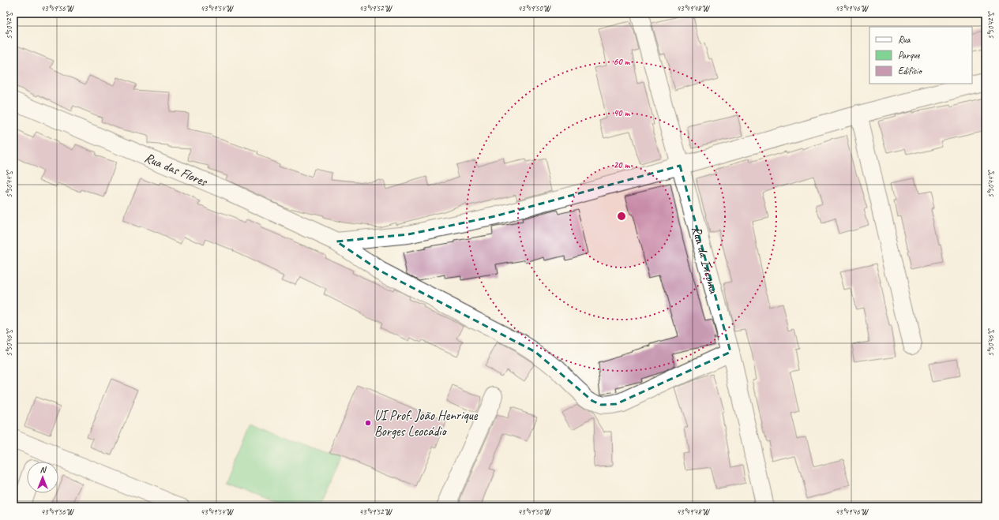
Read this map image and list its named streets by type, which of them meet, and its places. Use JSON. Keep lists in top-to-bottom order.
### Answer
{
  "streets": {
    "street": ["Rua das Flores", "Rua da Incoma"]
  },
  "crossings": [
    ["Rua das Flores", "Rua da Incoma"]
  ],
  "places": ["UI Prof. João Henrique Borges Leocádio"],
  "legend": ["Rua", "Parque", "Edifício"],
  "north": "top",
  "coordinates": [
    "43°49'56\"W",
    "43°49'54\"W",
    "43°49'52\"W",
    "43°49'50\"W",
    "43°49'48\"W",
    "43°49'46\"W",
    "5°50'42\"S",
    "5°50'44\"S",
    "5°50'46\"S"
  ],
  "rings": ["60 m", "40 m", "20 m"]
}
